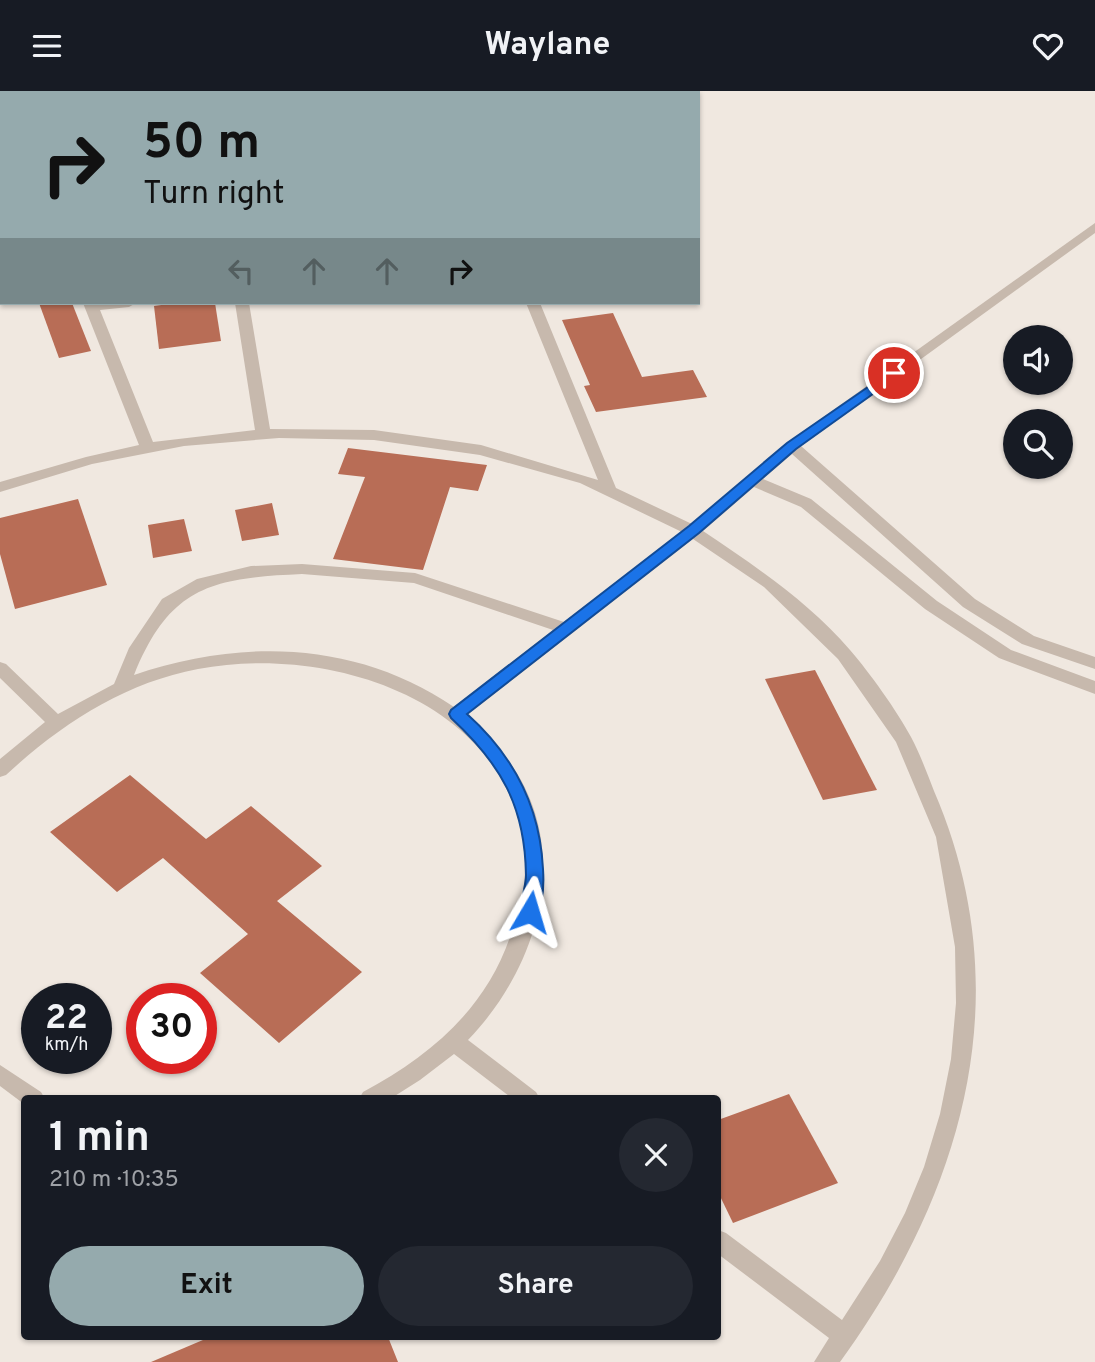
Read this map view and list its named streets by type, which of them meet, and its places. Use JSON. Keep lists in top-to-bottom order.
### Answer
{
  "page": {
    "header": "Waylane",
    "turn": ["50 m", "Turn right"],
    "speed": "22 km/h",
    "limit": "30",
    "heading": ["1 min", "210 m · 10:35"],
    "buttons": ["Exit", "Share"]
  }
}
